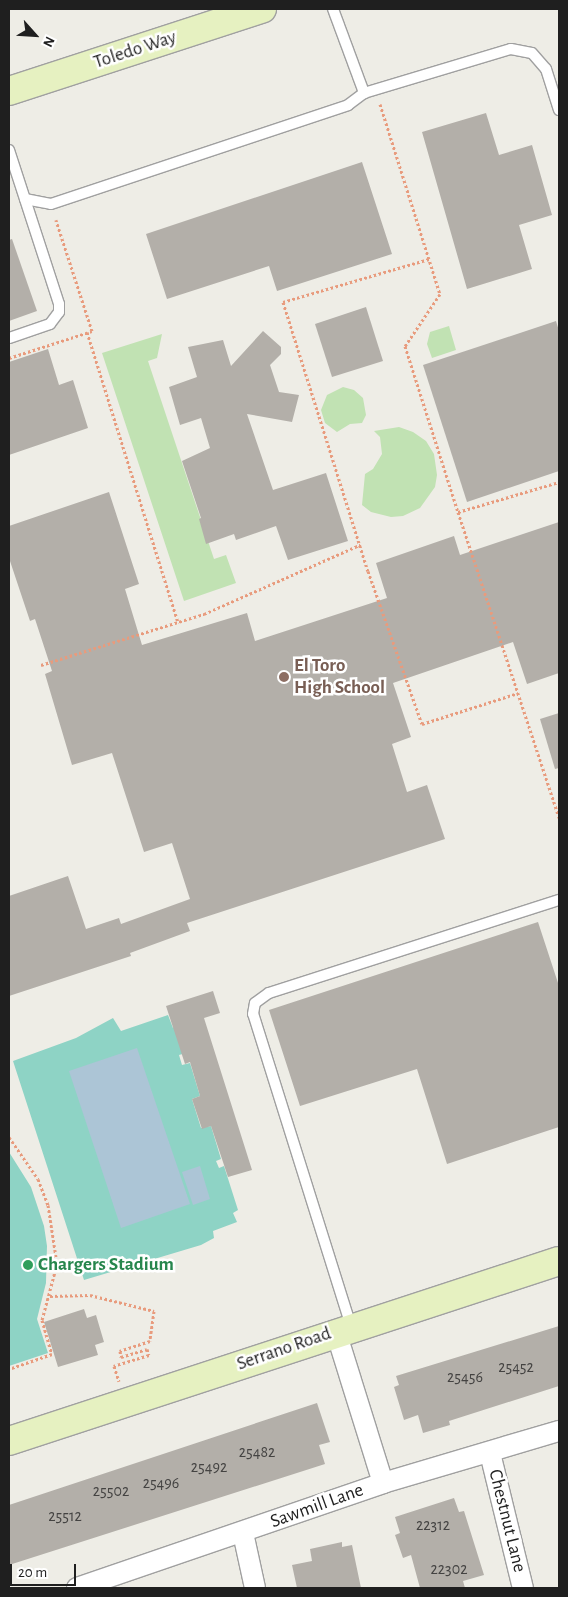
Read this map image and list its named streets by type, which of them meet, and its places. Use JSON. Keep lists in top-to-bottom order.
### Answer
{
  "streets": {
    "street": [
      "Toledo Way",
      "Serrano Road",
      "Sawmill Lane",
      "Chestnut Lane"
    ]
  },
  "crossings": [
    ["Sawmill Lane", "Chestnut Lane"]
  ],
  "places": ["El Toro High School", "Chargers Stadium"],
  "house_numbers": [
    "25452",
    "25456",
    "25482",
    "25492",
    "25496",
    "25502",
    "25512",
    "22312",
    "22302"
  ],
  "scale_bar": "20 m",
  "north": "bottom right"
}
